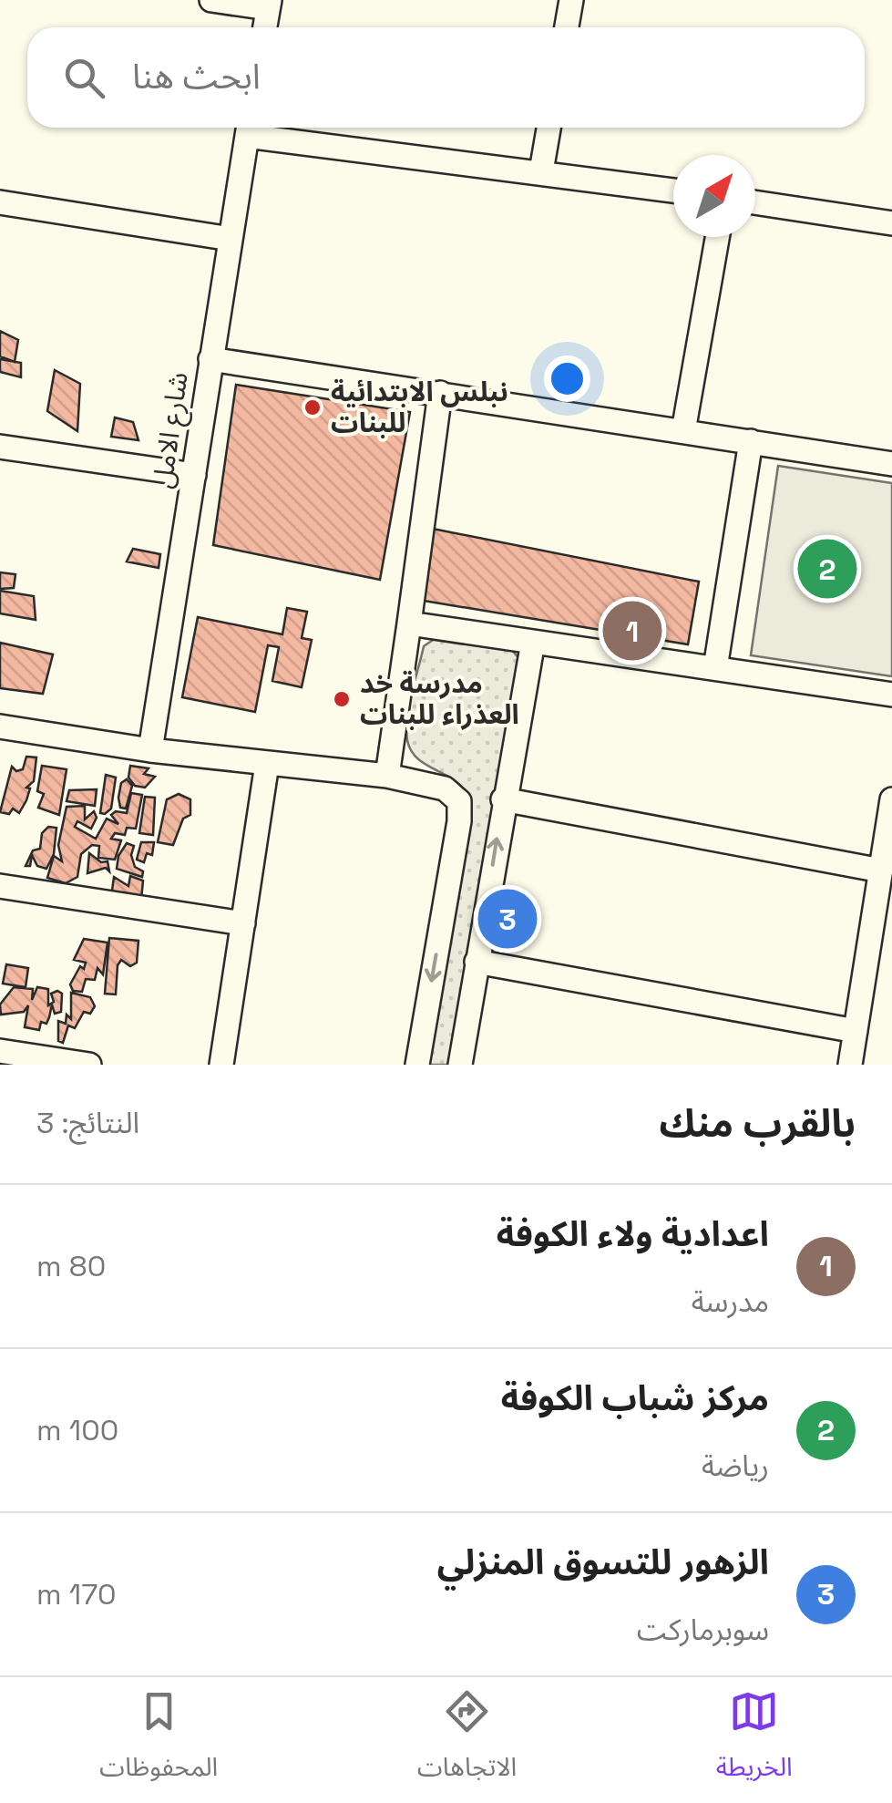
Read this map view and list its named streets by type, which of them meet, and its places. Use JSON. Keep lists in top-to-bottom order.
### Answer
{
  "streets": {
    "street": ["شارع الامل"]
  },
  "places": ["نبلس الابتدائية للبنات", "مدرسة خد العذراء للبنات"],
  "north": "top right",
  "page": {
    "search": "ابحث هنا",
    "pins": ["2", "1", "3"],
    "heading": ["بالقرب منك", "النتائج: 3"],
    "list": [
      {
        "mark": "1",
        "name": "اعدادية ولاء الكوفة",
        "note": "مدرسة",
        "value": "80 m"
      },
      {
        "mark": "2",
        "name": "مركز شباب الكوفة",
        "note": "رياضة",
        "value": "100 m"
      },
      {
        "mark": "3",
        "name": "الزهور للتسوق المنزلي",
        "note": "سوبرماركت",
        "value": "170 m"
      }
    ],
    "nav": ["الخريطة", "الاتجاهات", "المحفوظات"]
  }
}
